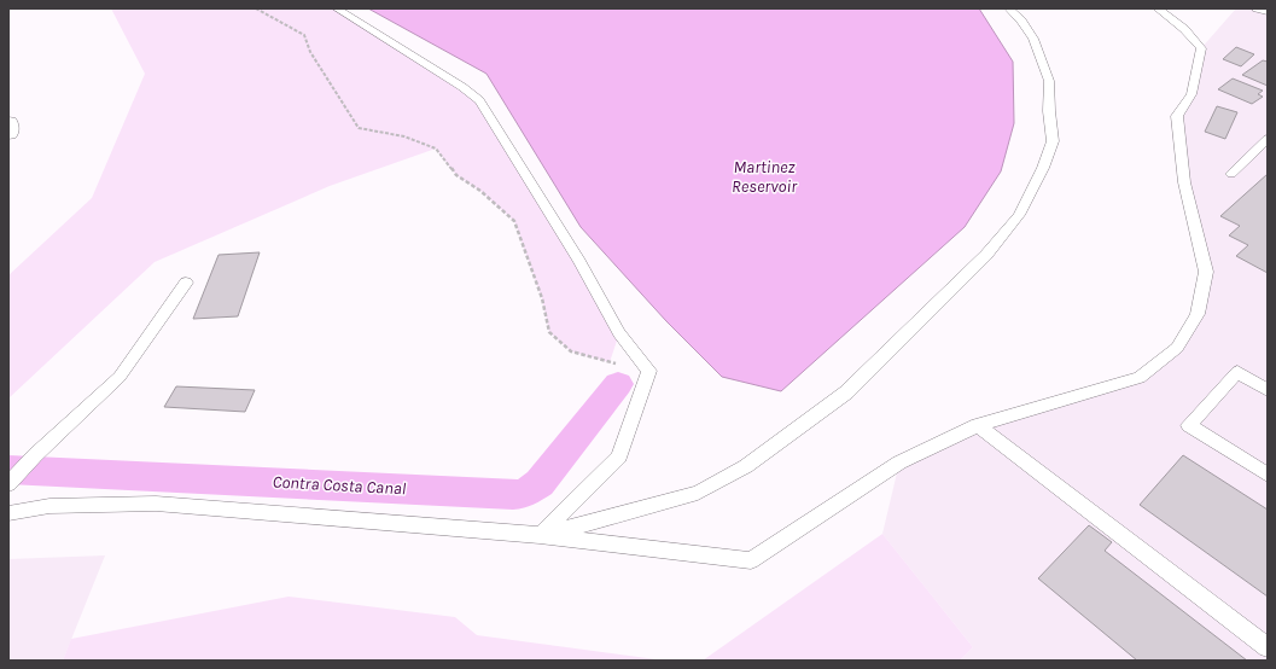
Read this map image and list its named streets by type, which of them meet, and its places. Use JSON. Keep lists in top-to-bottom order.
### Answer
{
  "water": ["Martinez Reservoir", "Contra Costa Canal"]
}
